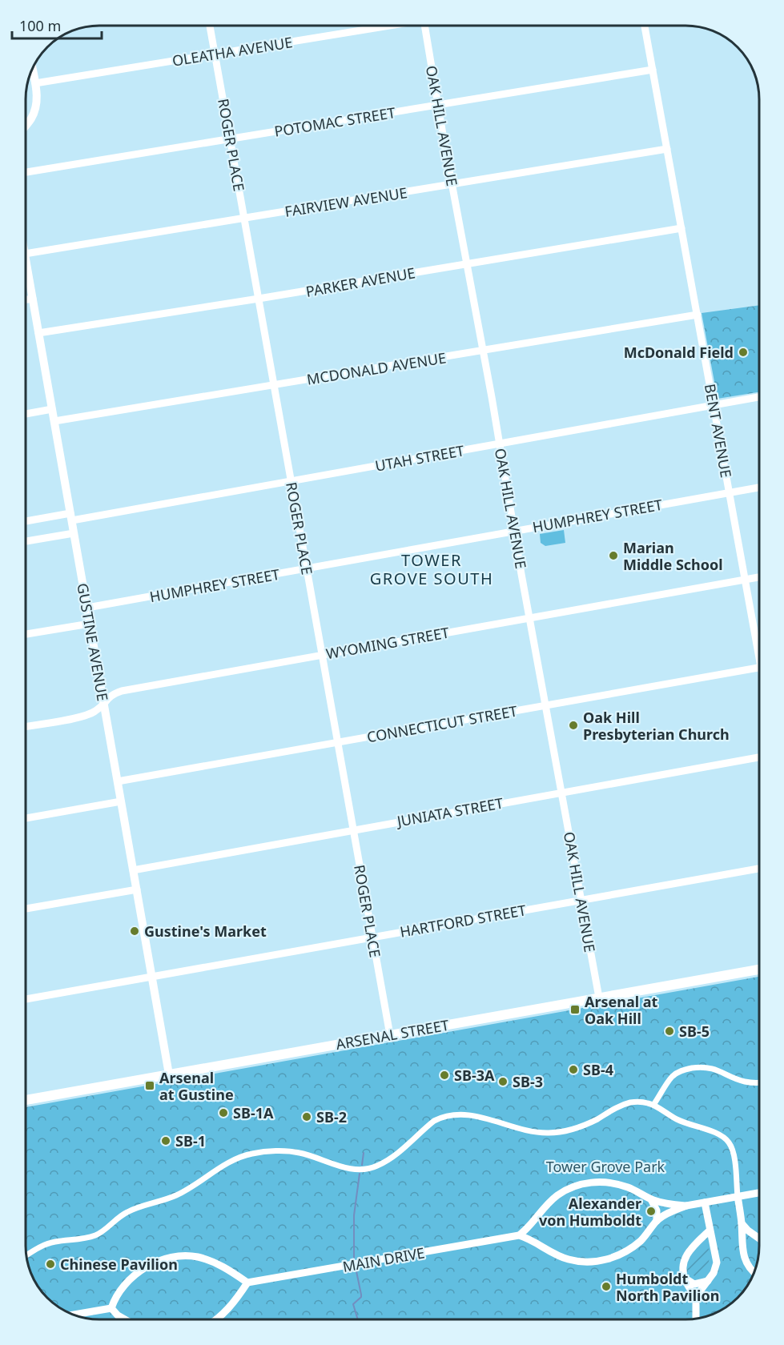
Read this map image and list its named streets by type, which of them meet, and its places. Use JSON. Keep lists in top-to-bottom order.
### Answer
{
  "streets": {
    "main road": ["ARSENAL STREET"],
    "street": [
      "OLEATHA AVENUE",
      "POTOMAC STREET",
      "OAK HILL AVENUE",
      "ROGER PLACE",
      "FAIRVIEW AVENUE",
      "PARKER AVENUE",
      "MCDONALD AVENUE",
      "BENT AVENUE",
      "UTAH STREET",
      "HUMPHREY STREET",
      "GUSTINE AVENUE",
      "WYOMING STREET",
      "CONNECTICUT STREET",
      "JUNIATA STREET",
      "HARTFORD STREET",
      "MAIN DRIVE"
    ]
  },
  "crossings": [
    ["OLEATHA AVENUE", "ROGER PLACE"],
    ["POTOMAC STREET", "OAK HILL AVENUE"],
    ["POTOMAC STREET", "ROGER PLACE"],
    ["POTOMAC STREET", "BENT AVENUE"],
    ["OAK HILL AVENUE", "FAIRVIEW AVENUE"],
    ["OAK HILL AVENUE", "PARKER AVENUE"],
    ["OAK HILL AVENUE", "MCDONALD AVENUE"],
    ["OAK HILL AVENUE", "UTAH STREET"],
    ["OAK HILL AVENUE", "HUMPHREY STREET"],
    ["OAK HILL AVENUE", "WYOMING STREET"],
    ["OAK HILL AVENUE", "CONNECTICUT STREET"],
    ["OAK HILL AVENUE", "JUNIATA STREET"],
    ["OAK HILL AVENUE", "HARTFORD STREET"],
    ["OAK HILL AVENUE", "ARSENAL STREET"],
    ["ROGER PLACE", "FAIRVIEW AVENUE"],
    ["ROGER PLACE", "PARKER AVENUE"],
    ["ROGER PLACE", "MCDONALD AVENUE"],
    ["ROGER PLACE", "UTAH STREET"],
    ["ROGER PLACE", "HUMPHREY STREET"],
    ["ROGER PLACE", "WYOMING STREET"],
    ["ROGER PLACE", "CONNECTICUT STREET"],
    ["ROGER PLACE", "JUNIATA STREET"],
    ["ROGER PLACE", "HARTFORD STREET"],
    ["ROGER PLACE", "ARSENAL STREET"],
    ["FAIRVIEW AVENUE", "BENT AVENUE"],
    ["PARKER AVENUE", "BENT AVENUE"],
    ["PARKER AVENUE", "GUSTINE AVENUE"],
    ["MCDONALD AVENUE", "BENT AVENUE"],
    ["MCDONALD AVENUE", "GUSTINE AVENUE"],
    ["BENT AVENUE", "UTAH STREET"],
    ["BENT AVENUE", "HUMPHREY STREET"],
    ["BENT AVENUE", "WYOMING STREET"],
    ["UTAH STREET", "GUSTINE AVENUE"],
    ["HUMPHREY STREET", "GUSTINE AVENUE"],
    ["GUSTINE AVENUE", "WYOMING STREET"],
    ["GUSTINE AVENUE", "CONNECTICUT STREET"],
    ["GUSTINE AVENUE", "JUNIATA STREET"],
    ["GUSTINE AVENUE", "HARTFORD STREET"],
    ["GUSTINE AVENUE", "ARSENAL STREET"]
  ],
  "districts": ["TOWER GROVE SOUTH"],
  "parks": ["Tower Grove Park"],
  "places": {
    "other": [
      "McDonald Field",
      "Marian Middle School",
      "Oak Hill Presbyterian Church",
      "Gustine's Market",
      "SB-5",
      "SB-4",
      "SB-3A",
      "SB-3",
      "SB-1A",
      "SB-2",
      "SB-1",
      "Alexander von Humboldt",
      "Chinese Pavilion",
      "Humboldt North Pavilion"
    ],
    "transit": ["Arsenal at Oak Hill", "Arsenal at Gustine"]
  },
  "scale_bar": "100 m"
}
